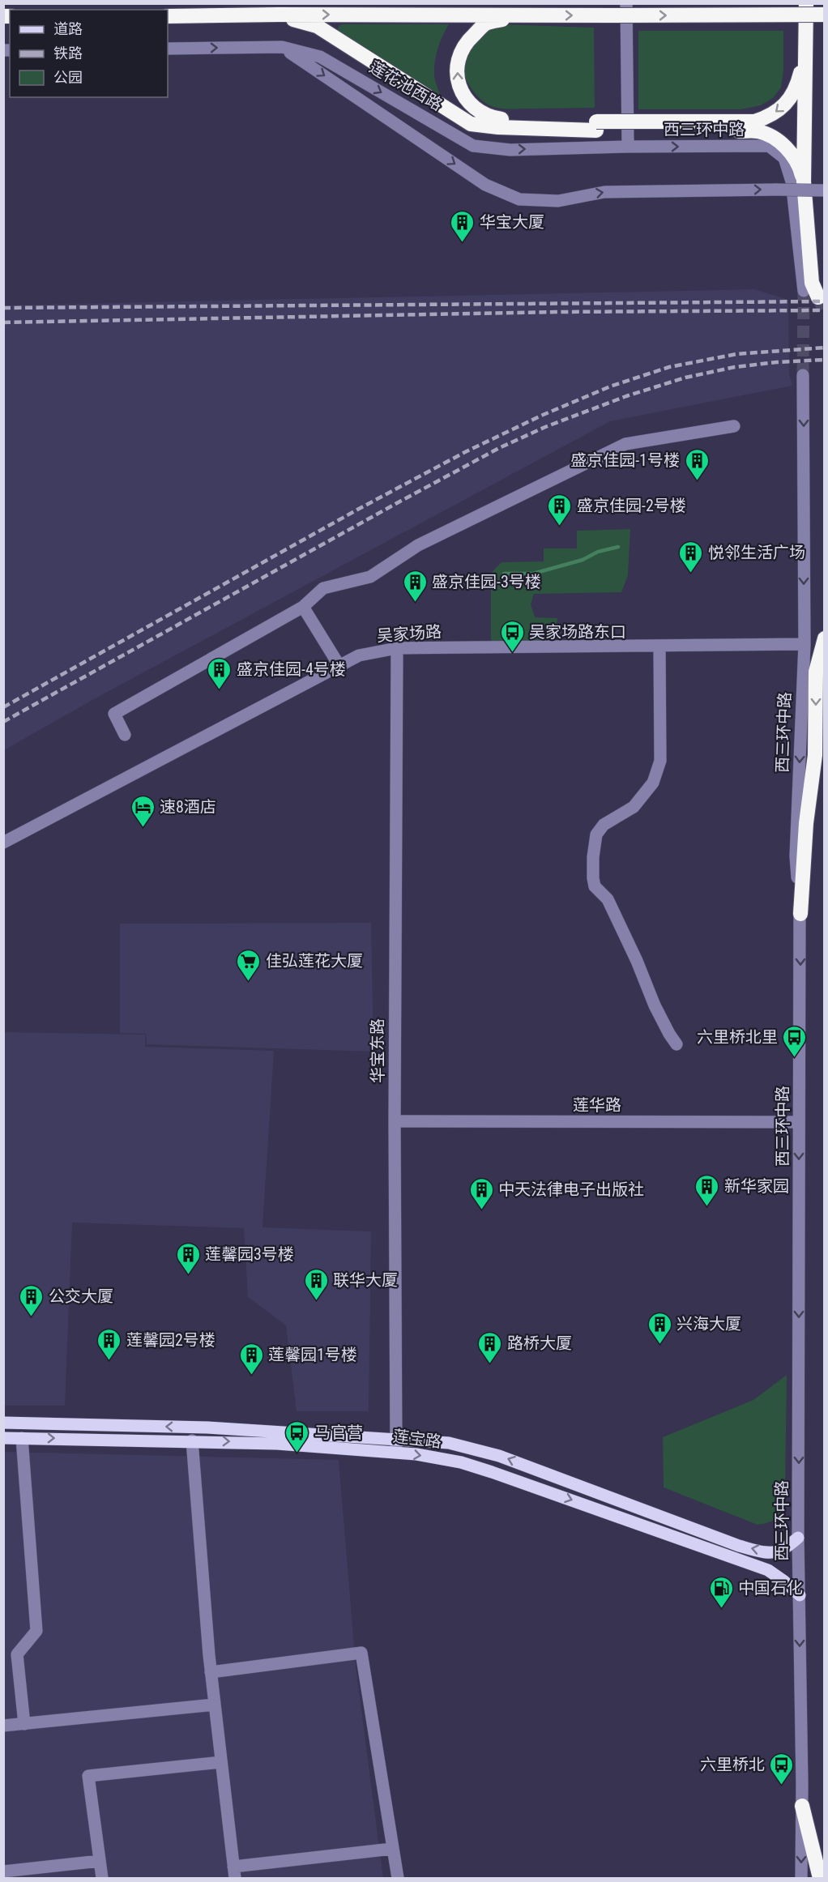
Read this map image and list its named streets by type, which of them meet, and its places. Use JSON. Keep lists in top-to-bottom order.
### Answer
{
  "streets": {
    "main road": ["莲宝路"],
    "street": [
      "莲花池西路",
      "西三环中路",
      "吴家场路",
      "华宝东路",
      "莲华路"
    ]
  },
  "crossings": [
    ["莲花池西路", "西三环中路"],
    ["西三环中路", "吴家场路"],
    ["西三环中路", "莲华路"],
    ["西三环中路", "莲宝路"],
    ["吴家场路", "华宝东路"],
    ["华宝东路", "莲华路"],
    ["华宝东路", "莲宝路"]
  ],
  "one_way": ["西三环中路"],
  "places": {
    "building": [
      "华宝大厦",
      "盛京佳园-1号楼",
      "盛京佳园-2号楼",
      "悦邻生活广场",
      "盛京佳园-3号楼",
      "盛京佳园-4号楼",
      "新华家园",
      "中天法律电子出版社",
      "莲馨园3号楼",
      "联华大厦",
      "公交大厦",
      "兴海大厦",
      "莲馨园2号楼",
      "路桥大厦",
      "莲馨园1号楼"
    ],
    "bus stop": [
      "吴家场路东口",
      "六里桥北里",
      "马官营",
      "六里桥北"
    ],
    "hotel": ["速8酒店"],
    "supermarket": ["佳弘莲花大厦"],
    "fuel station": ["中国石化"]
  },
  "legend": ["道路", "铁路", "公园"]
}
